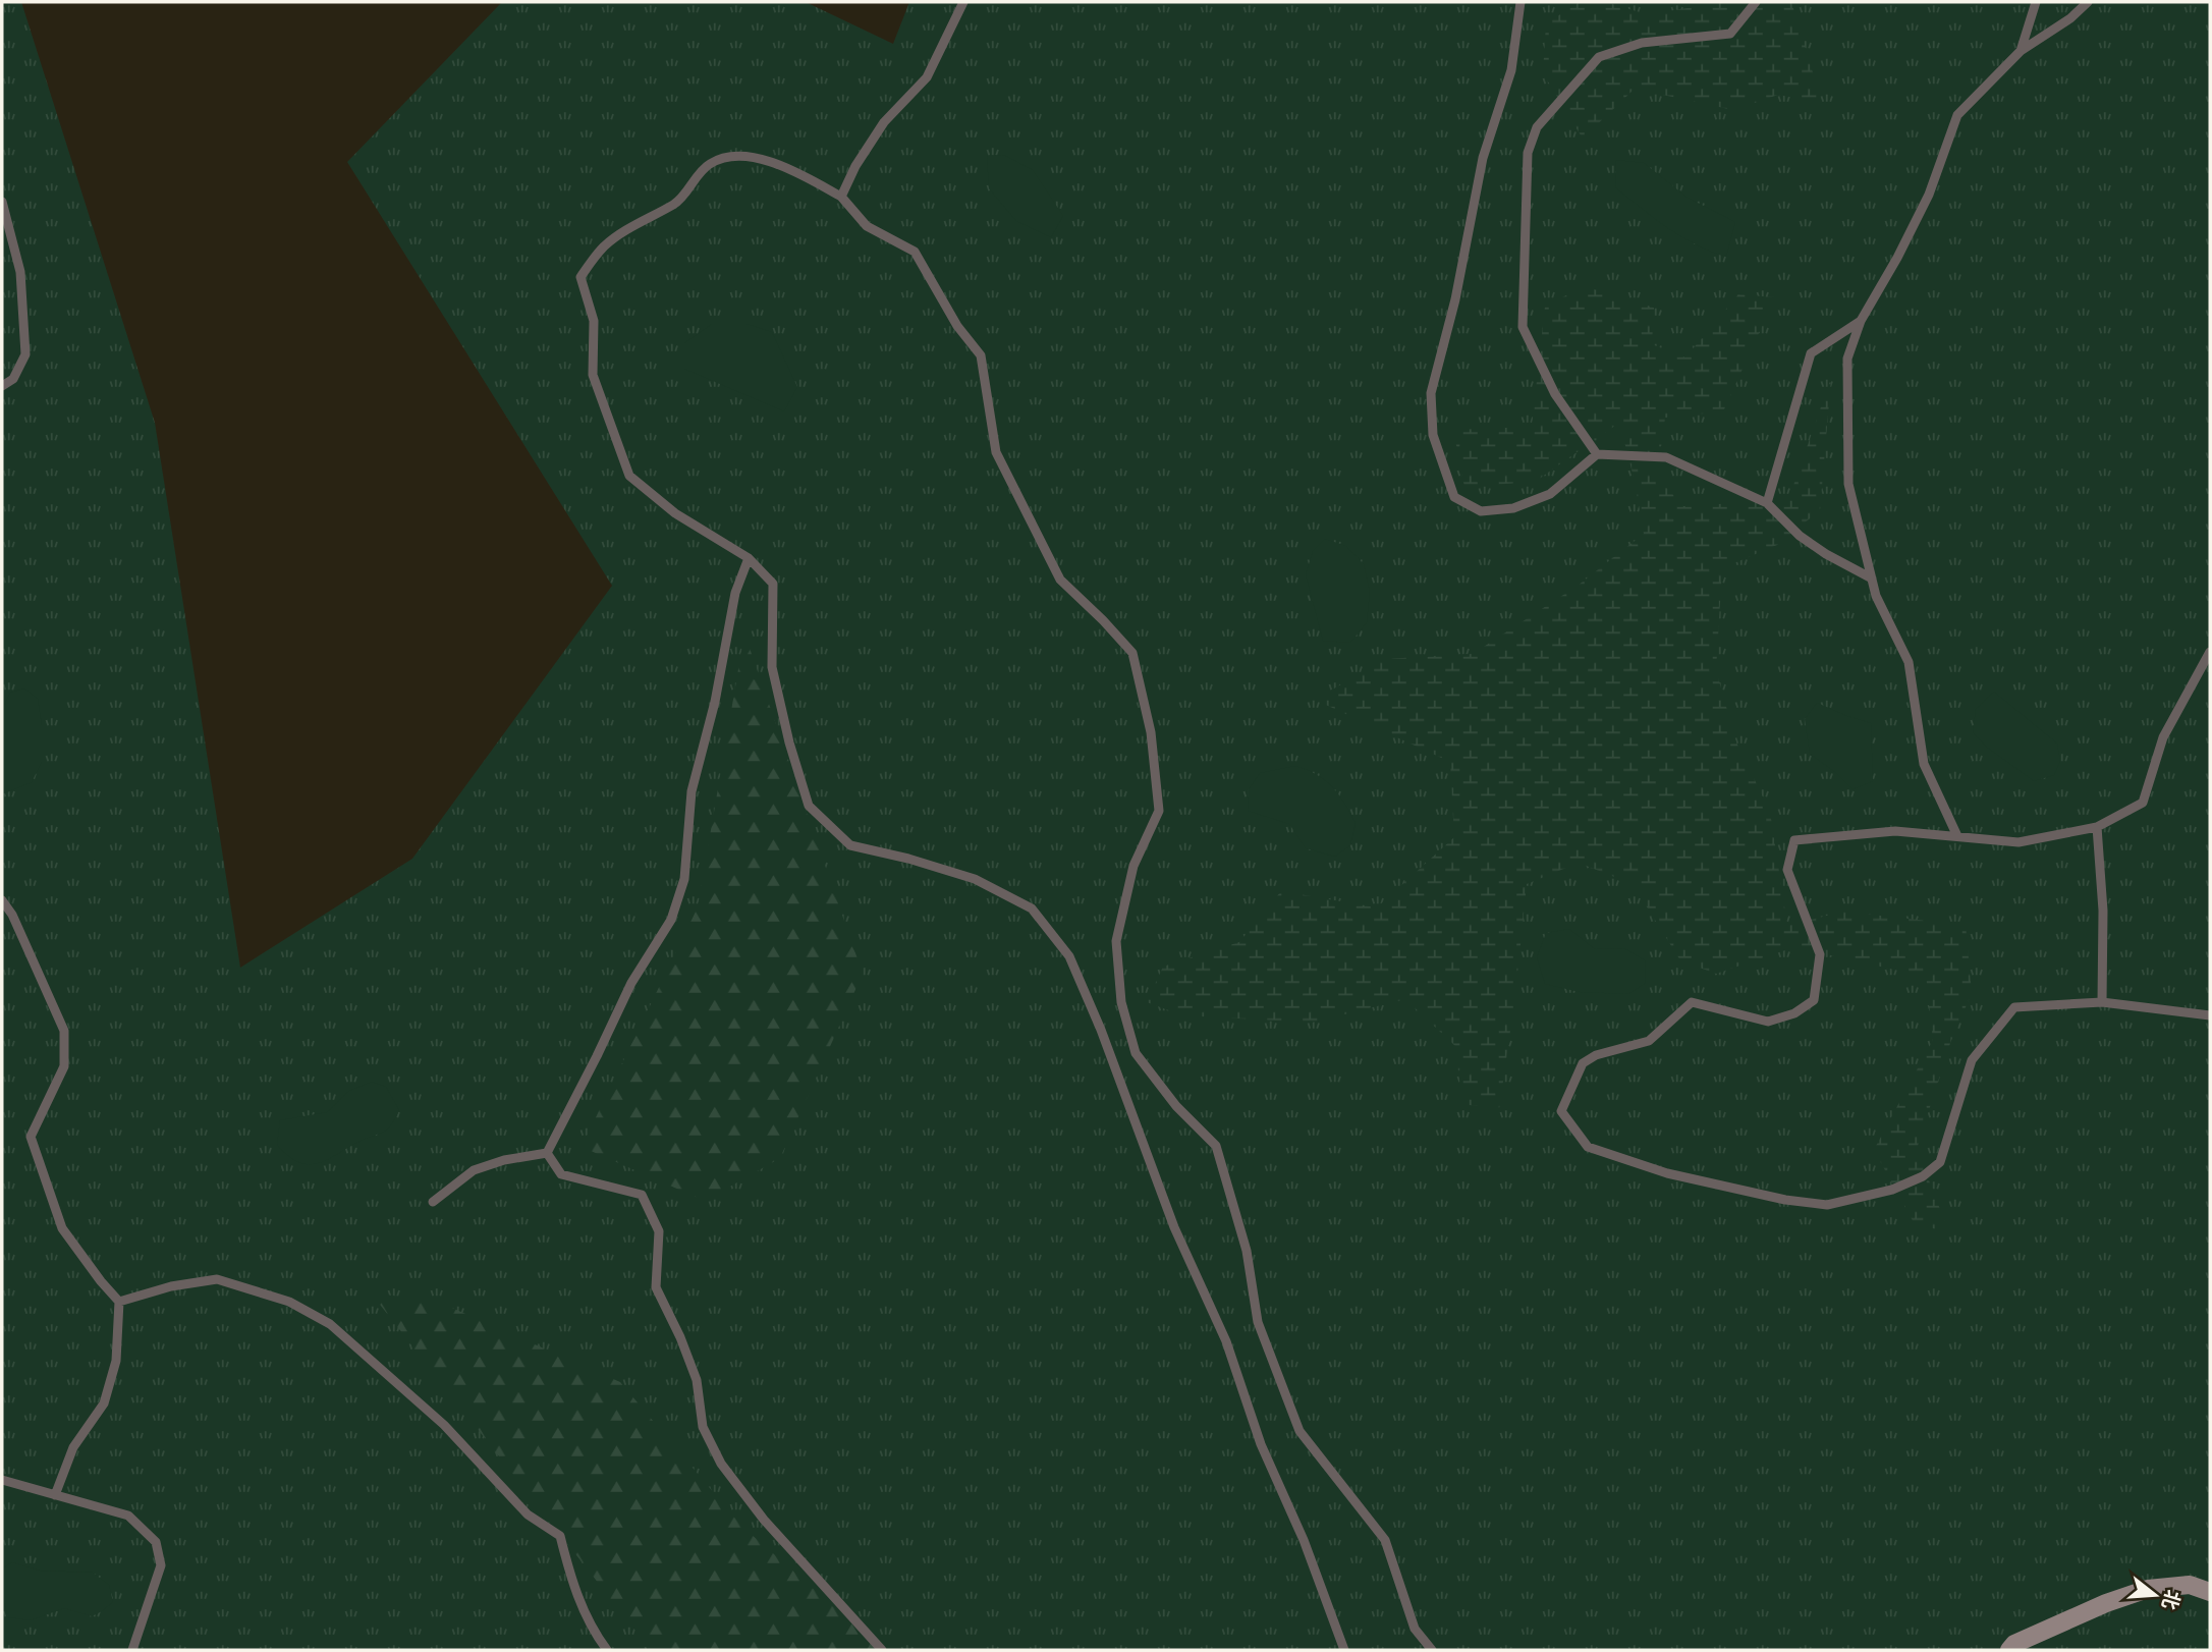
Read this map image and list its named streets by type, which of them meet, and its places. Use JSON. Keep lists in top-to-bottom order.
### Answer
{
  "north": "right"
}
